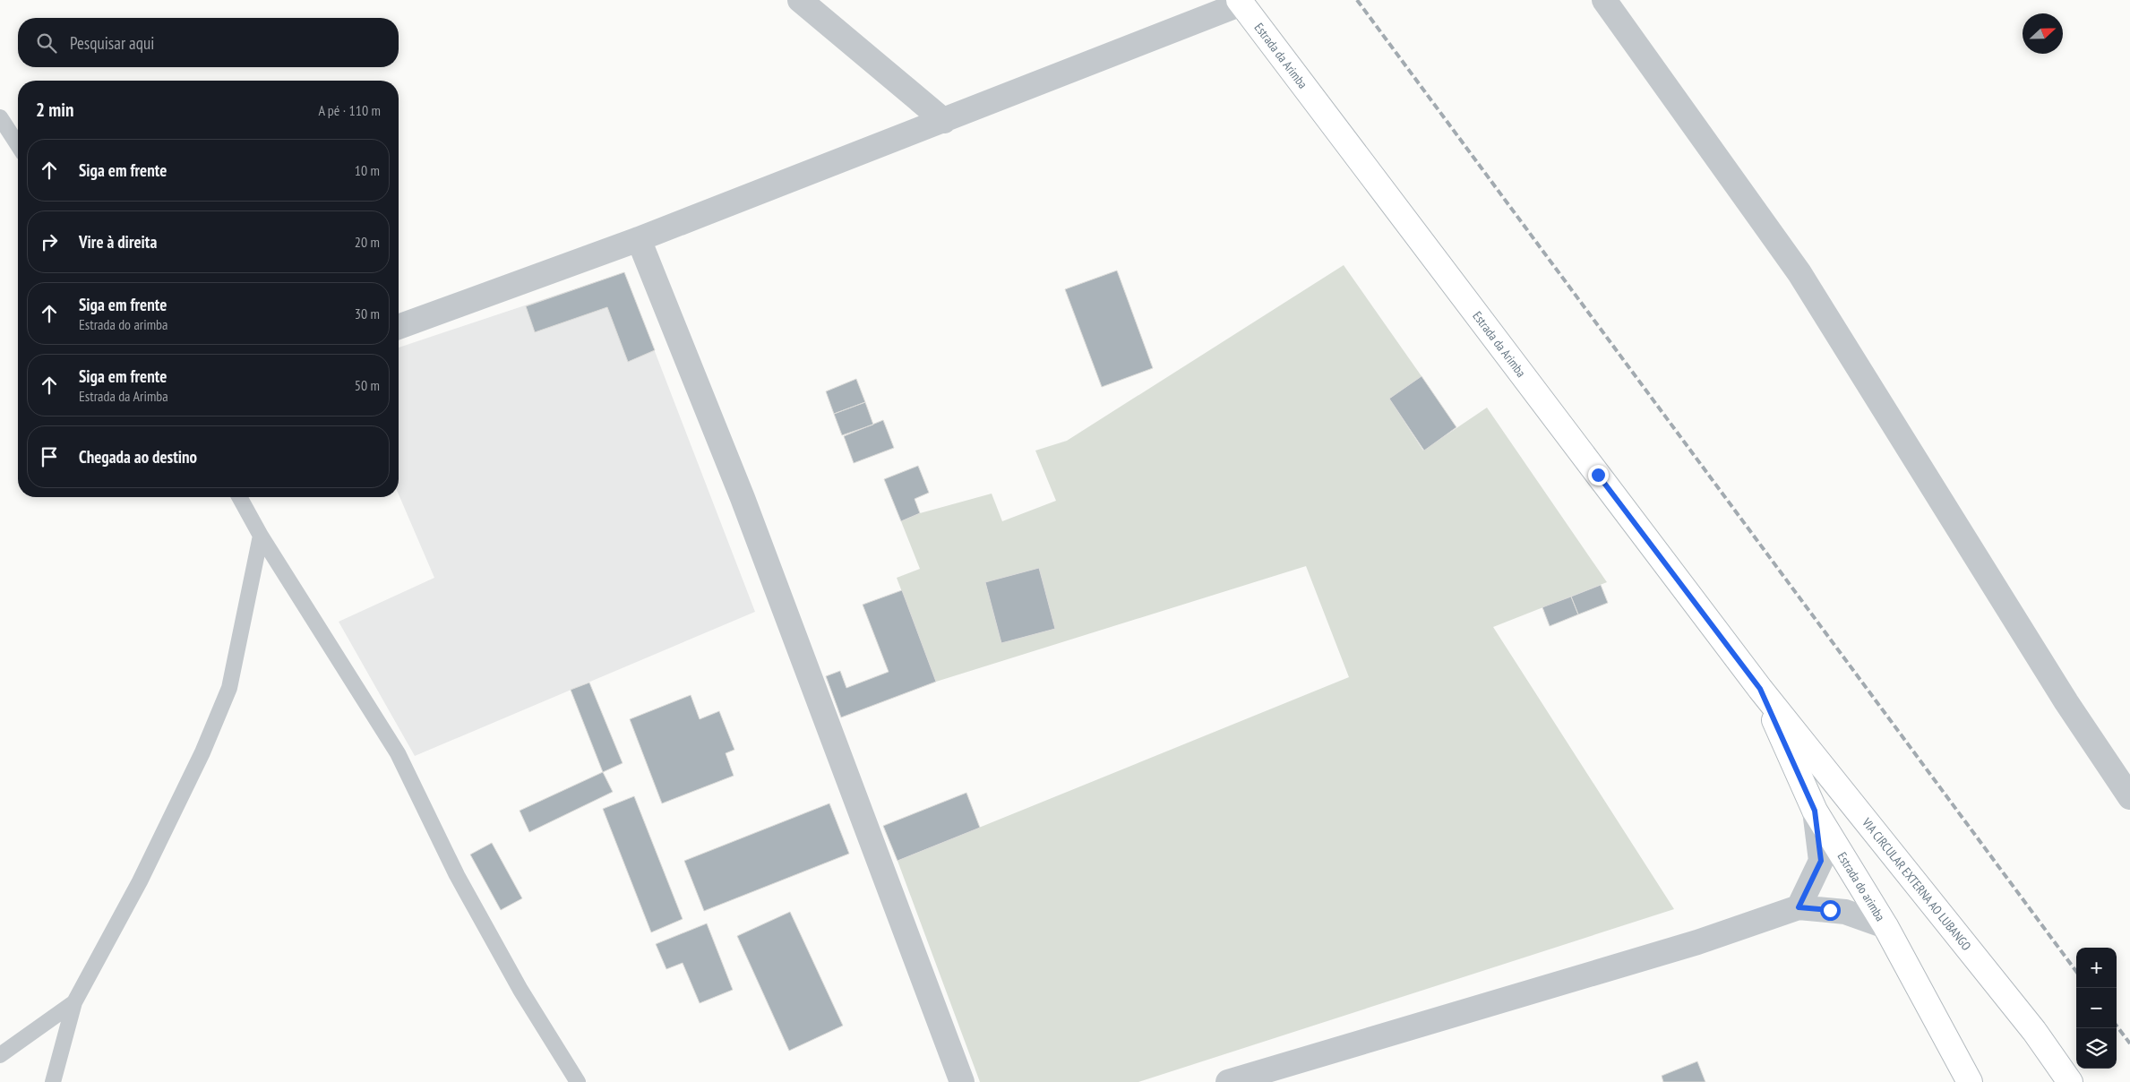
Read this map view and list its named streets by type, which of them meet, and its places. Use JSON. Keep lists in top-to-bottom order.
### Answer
{
  "streets": {
    "main road": ["Estrada da Arimba", "VIA CIRCULAR EXTERNA AO LUBANGO", "Estrada do arimba"]
  },
  "crossings": [
    ["Estrada da Arimba", "VIA CIRCULAR EXTERNA AO LUBANGO"],
    ["Estrada da Arimba", "Estrada do arimba"],
    ["VIA CIRCULAR EXTERNA AO LUBANGO", "Estrada do arimba"]
  ],
  "north": "right",
  "page": {
    "search": "Pesquisar aqui",
    "heading": ["2 min", "A pé · 110 m"],
    "list": [
      ["Siga em frente", "10 m"],
      ["Vire à direita", "20 m"],
      ["Siga em frente", "Estrada do arimba", "30 m"],
      ["Siga em frente", "Estrada da Arimba", "50 m"],
      "Chegada ao destino"
    ],
    "map_buttons": ["+", "−"]
  }
}
